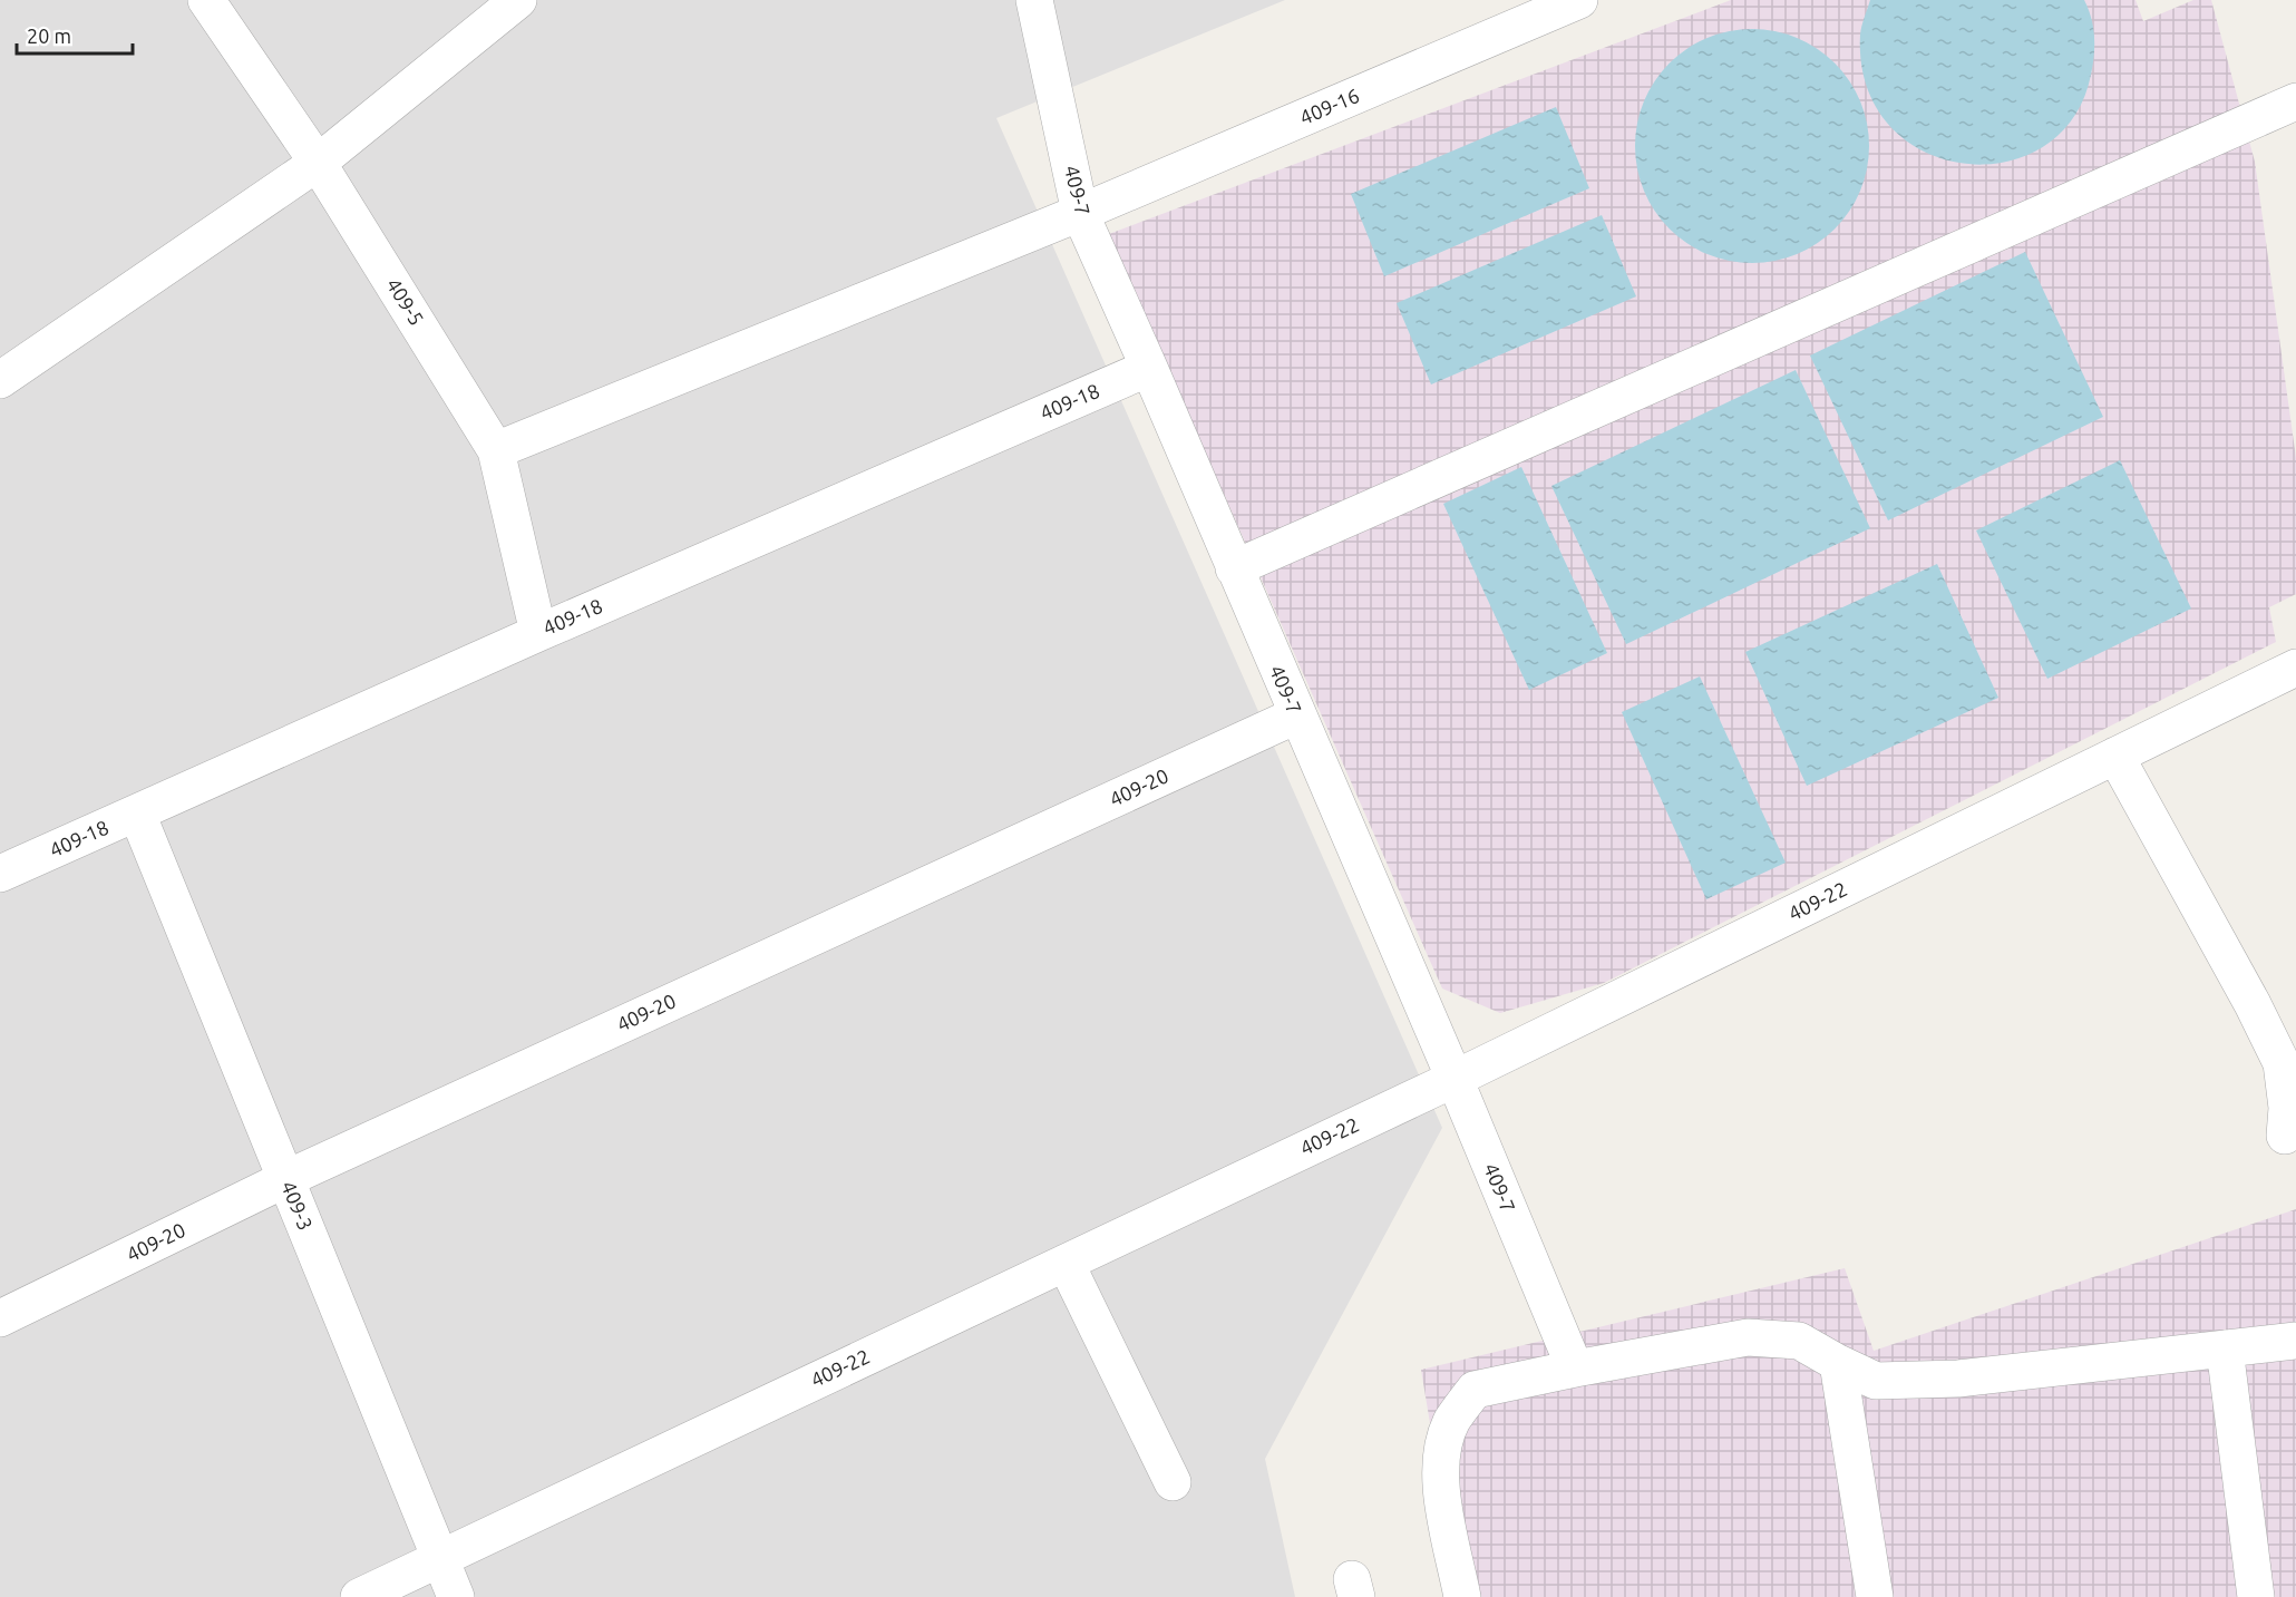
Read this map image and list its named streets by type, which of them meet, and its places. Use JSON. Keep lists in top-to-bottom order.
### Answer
{
  "streets": {
    "street": [
      "409-16",
      "409-7",
      "409-5",
      "409-18",
      "409-20",
      "409-22",
      "409-3"
    ]
  },
  "crossings": [
    ["409-16", "409-7"],
    ["409-16", "409-5"],
    ["409-7", "409-18"],
    ["409-7", "409-20"],
    ["409-7", "409-22"],
    ["409-5", "409-18"],
    ["409-18", "409-3"],
    ["409-20", "409-3"],
    ["409-22", "409-3"]
  ],
  "scale_bar": "20 m"
}
